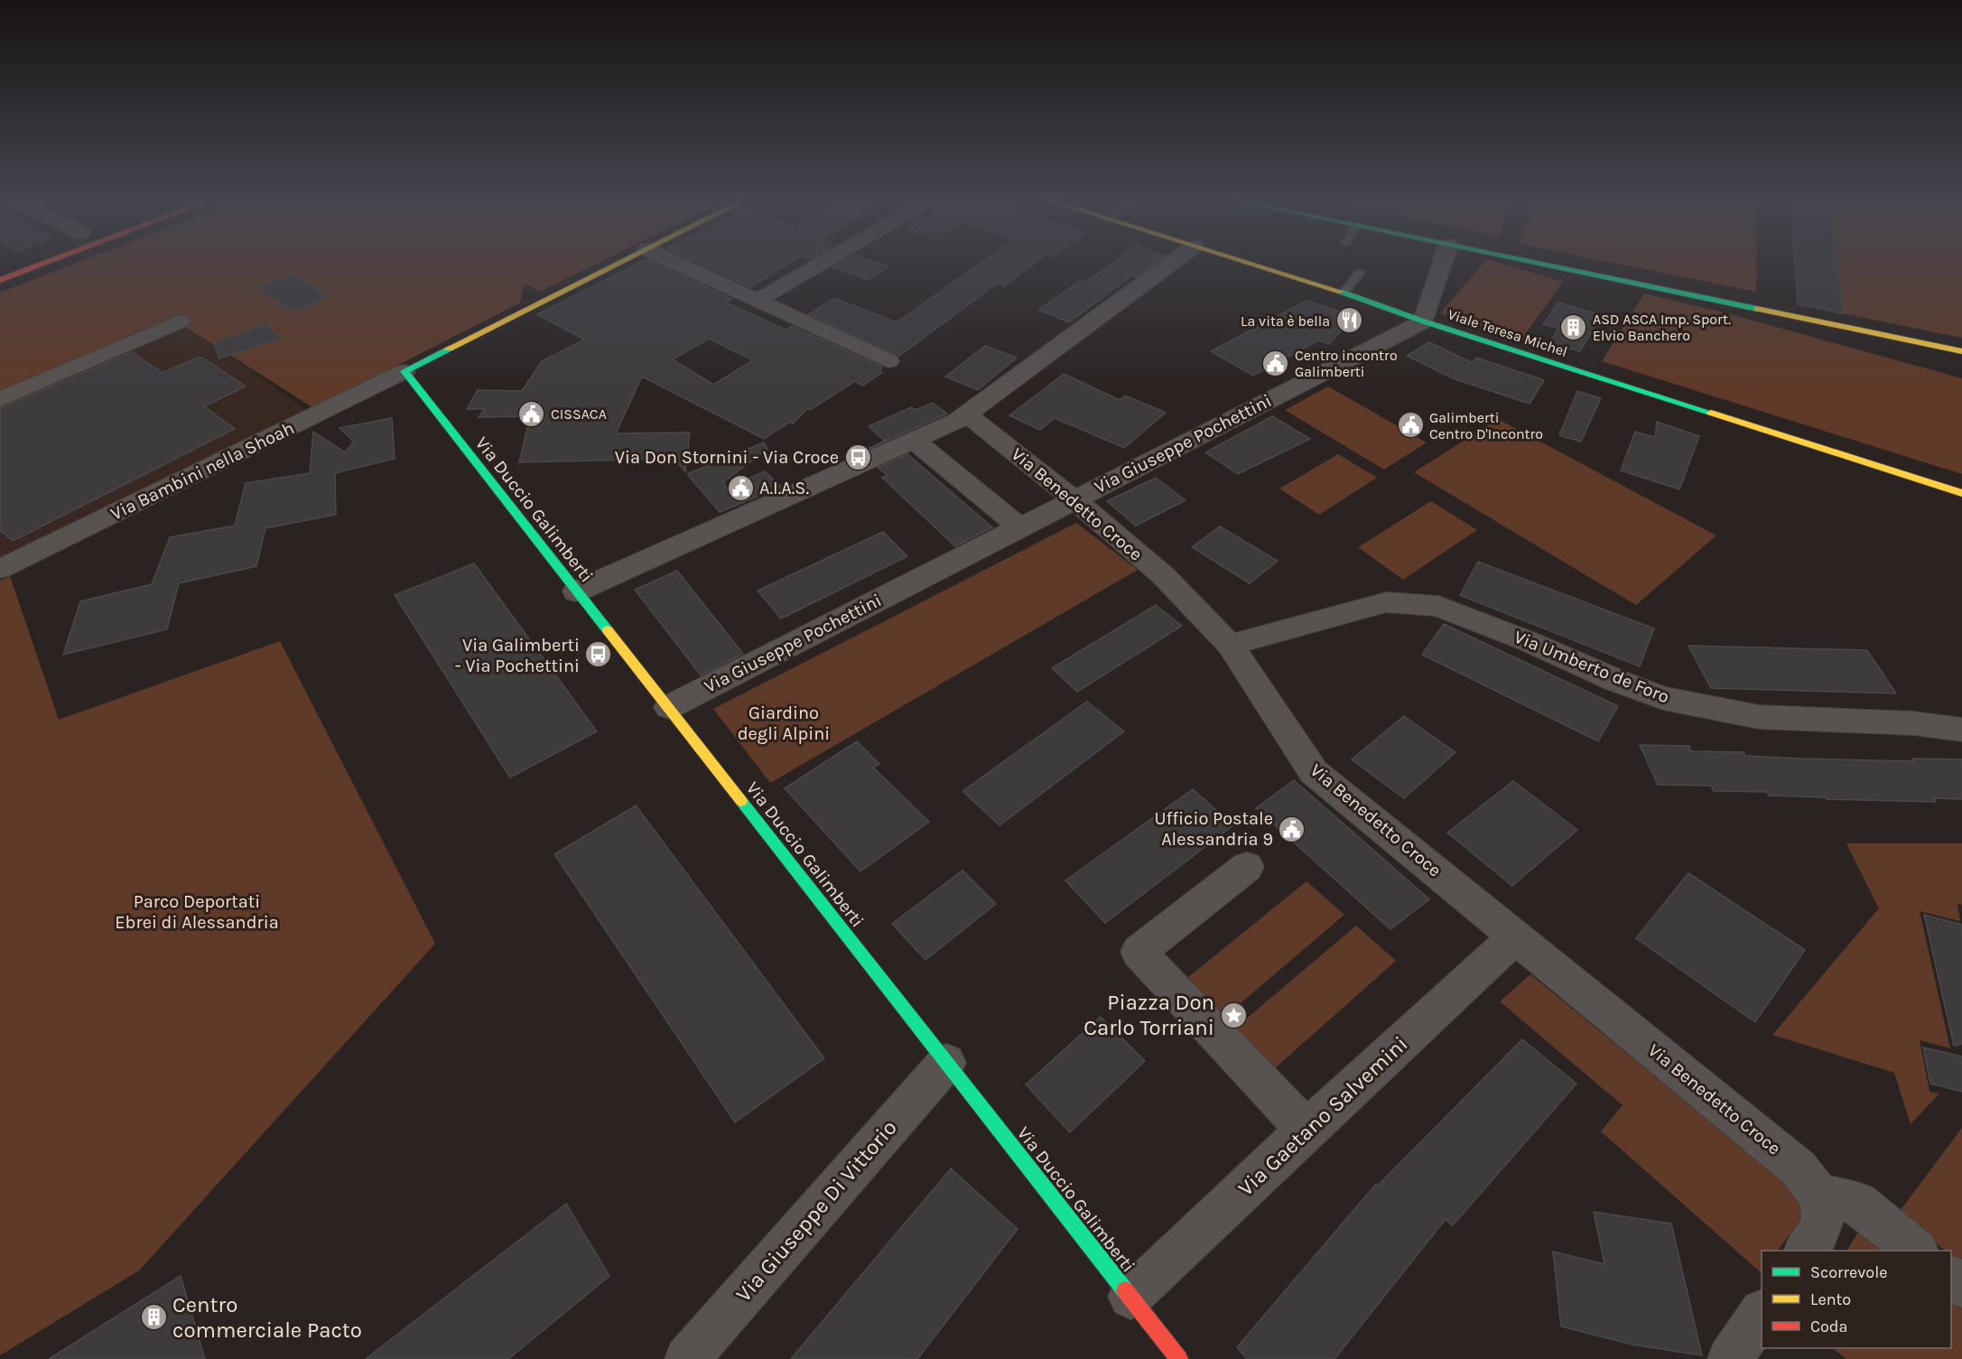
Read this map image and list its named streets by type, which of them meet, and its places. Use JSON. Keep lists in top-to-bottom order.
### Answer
{
  "streets": {
    "street": [
      "Viale Teresa Michel",
      "Via Giuseppe Pochettini",
      "Via Bambini nella Shoah",
      "Via Benedetto Croce",
      "Via Duccio Galimberti",
      "Via Umberto de Foro",
      "Via Gaetano Salvemini",
      "Via Giuseppe Di Vittorio"
    ]
  },
  "crossings": [
    ["Viale Teresa Michel", "Via Giuseppe Pochettini"],
    ["Via Giuseppe Pochettini", "Via Benedetto Croce"],
    ["Via Giuseppe Pochettini", "Via Duccio Galimberti"],
    ["Via Bambini nella Shoah", "Via Duccio Galimberti"],
    ["Via Benedetto Croce", "Via Umberto de Foro"],
    ["Via Benedetto Croce", "Via Gaetano Salvemini"],
    ["Via Duccio Galimberti", "Via Gaetano Salvemini"],
    ["Via Duccio Galimberti", "Via Giuseppe Di Vittorio"]
  ],
  "parks": ["Giardino degli Alpini", "Parco Deportati Ebrei di Alessandria"],
  "places": {
    "restaurant": ["La vita è bella"],
    "building": ["ASD ASCA Imp. Sport. Elvio Banchero", "Centro commerciale Pacto"],
    "public building": [
      "Centro incontro Galimberti",
      "CISSACA",
      "Galimberti Centro D'Incontro",
      "A.I.A.S.",
      "Ufficio Postale Alessandria 9"
    ],
    "bus stop": ["Via Don Stornini - Via Croce", "Via Galimberti - Via Pochettini"],
    "place": ["Piazza Don Carlo Torriani"]
  },
  "legend": ["Scorrevole", "Lento", "Coda"]
}
